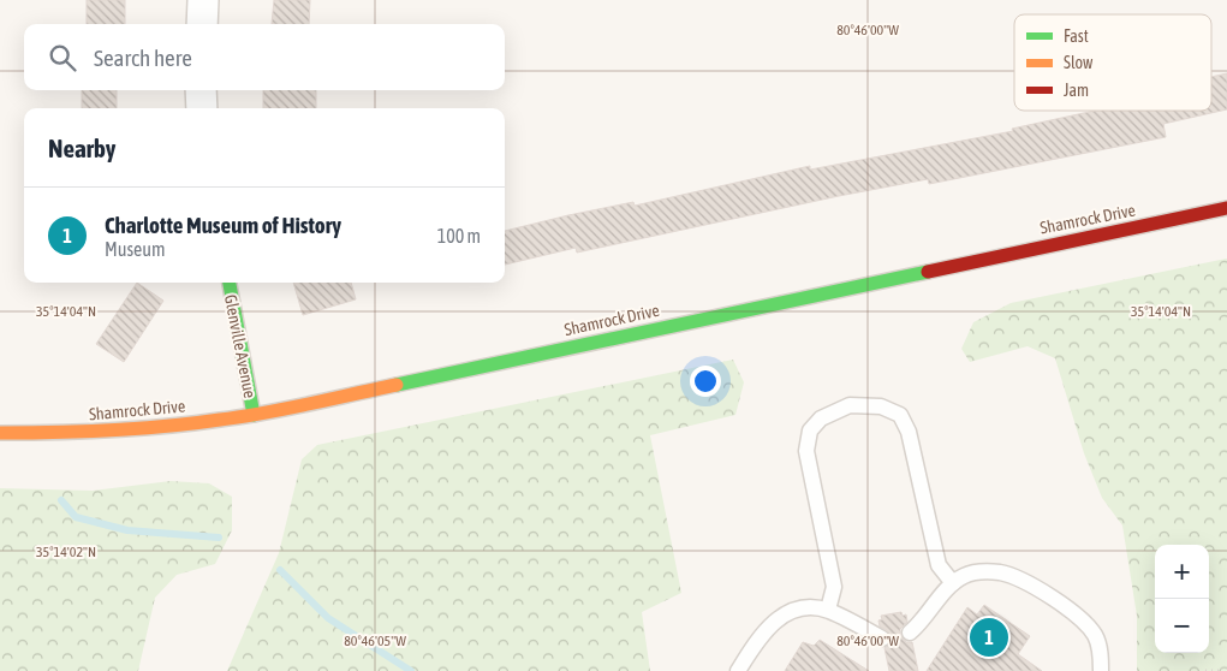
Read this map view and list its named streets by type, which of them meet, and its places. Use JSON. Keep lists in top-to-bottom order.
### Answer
{
  "streets": {
    "street": ["Shamrock Drive", "Glenville Avenue"]
  },
  "crossings": [
    ["Shamrock Drive", "Glenville Avenue"]
  ],
  "legend": ["Fast", "Slow", "Jam"],
  "page": {
    "search": "Search here",
    "heading": "Nearby",
    "list": [
      {
        "mark": "1",
        "name": "Charlotte Museum of History",
        "note": "Museum",
        "value": "100 m"
      }
    ],
    "map_buttons": ["+", "−"],
    "pins": "1"
  },
  "coordinates": [
    "80°46'00\"W",
    "35°14'04\"N",
    "35°14'02\"N",
    "80°46'05\"W"
  ]
}
